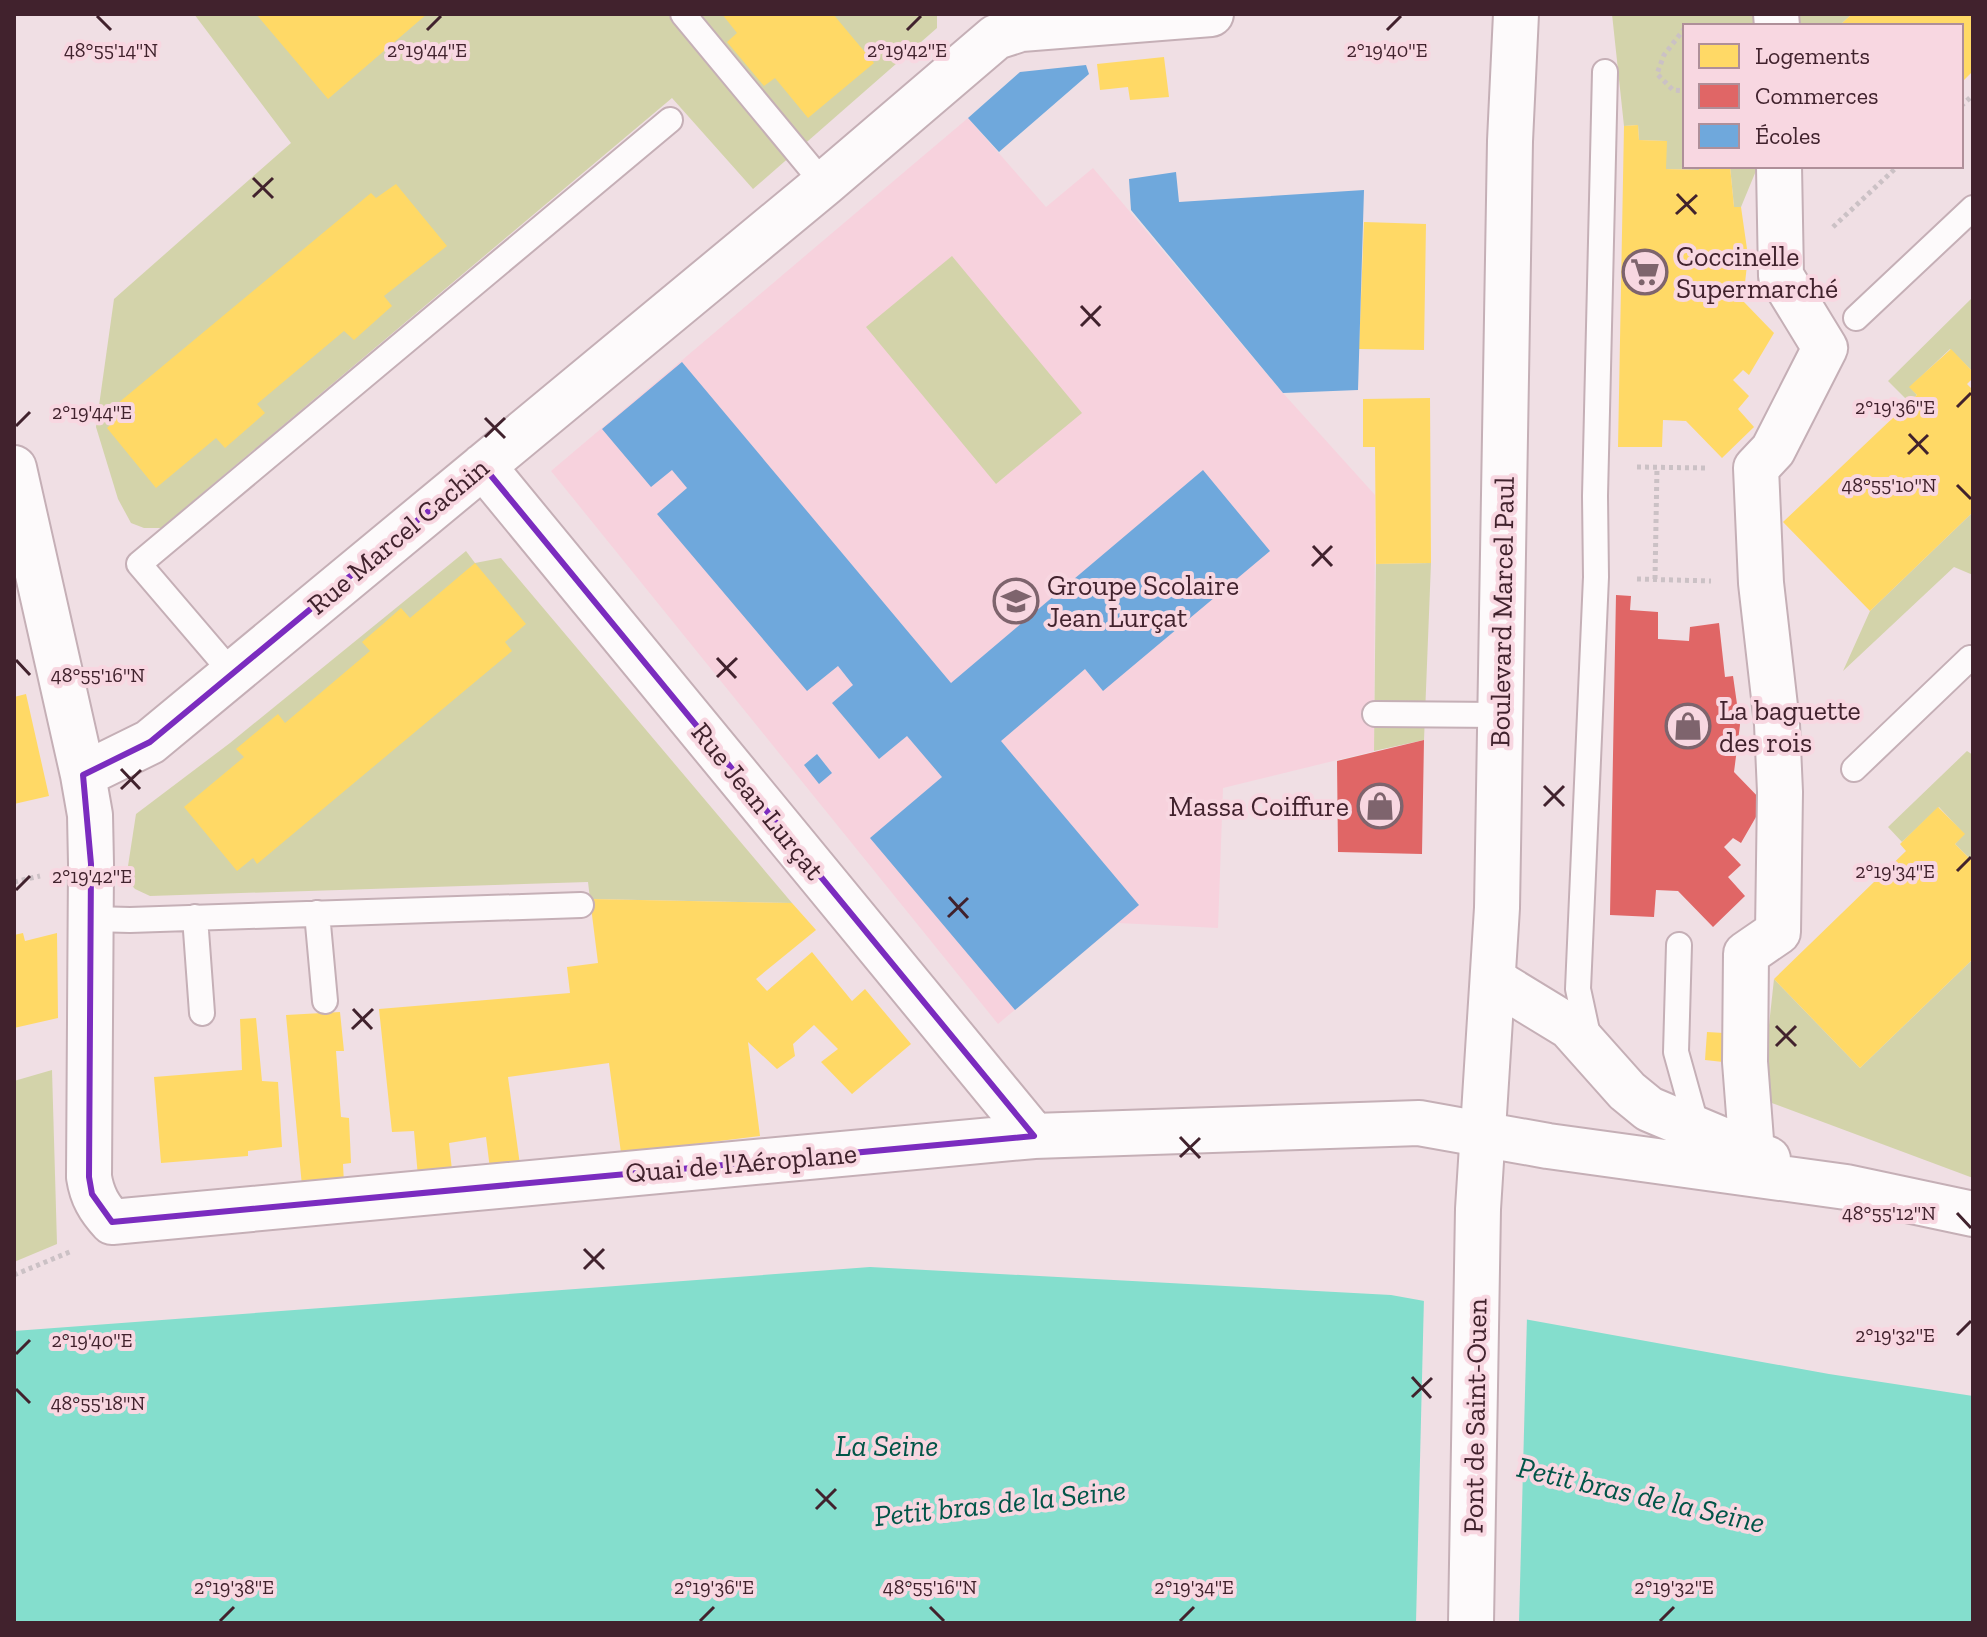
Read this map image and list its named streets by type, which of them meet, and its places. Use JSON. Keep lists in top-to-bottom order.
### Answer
{
  "streets": {
    "street": [
      "Rue Marcel Cachin",
      "Boulevard Marcel Paul",
      "Rue Jean Lurçat",
      "Quai de l'Aéroplane",
      "Pont de Saint-Ouen"
    ]
  },
  "crossings": [
    ["Rue Marcel Cachin", "Rue Jean Lurçat"],
    ["Boulevard Marcel Paul", "Quai de l'Aéroplane"],
    ["Boulevard Marcel Paul", "Pont de Saint-Ouen"],
    ["Rue Jean Lurçat", "Quai de l'Aéroplane"]
  ],
  "water": ["La Seine", "Petit bras de la Seine"],
  "places": {
    "supermarket": ["Coccinelle Supermarché"],
    "school or university": ["Groupe Scolaire Jean Lurçat"],
    "shop": ["La baguette des rois", "Massa Coiffure"]
  },
  "legend": ["Logements", "Commerces", "Écoles"],
  "coordinates": [
    "2°19'44\"E",
    "2°19'42\"E",
    "2°19'40\"E",
    "48°55'14\"N",
    "2°19'36\"E",
    "48°55'10\"N",
    "48°55'16\"N",
    "2°19'34\"E",
    "48°55'12\"N",
    "2°19'32\"E",
    "48°55'18\"N",
    "2°19'38\"E"
  ]
}
